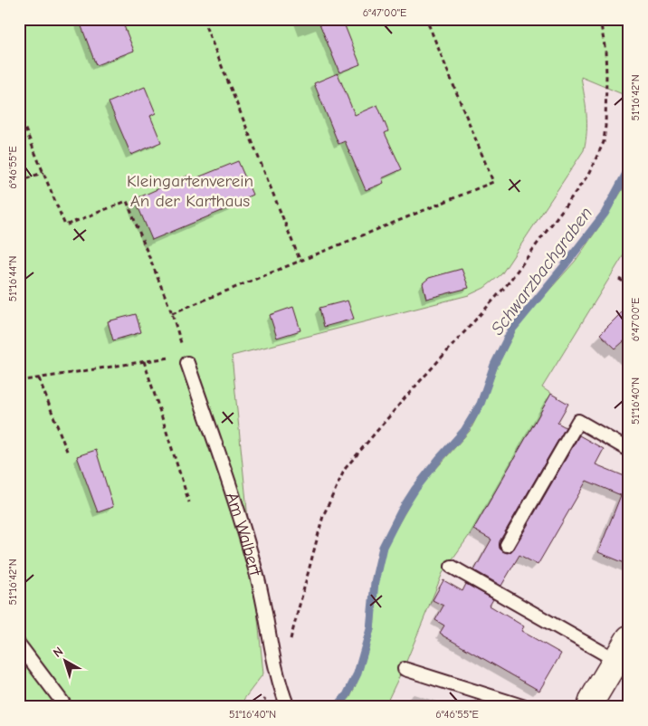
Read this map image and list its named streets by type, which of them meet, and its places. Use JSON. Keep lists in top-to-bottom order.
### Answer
{
  "streets": {
    "lane": ["Am Walbert"]
  },
  "water": ["Schwarzbachgraben"],
  "parks": ["Kleingartenverein An der Karthaus"],
  "north": "top left",
  "coordinates": [
    "6°47'00\"E",
    "51°16'42\"N",
    "6°46'55\"E",
    "51°16'44\"N",
    "51°16'40\"N"
  ]
}
